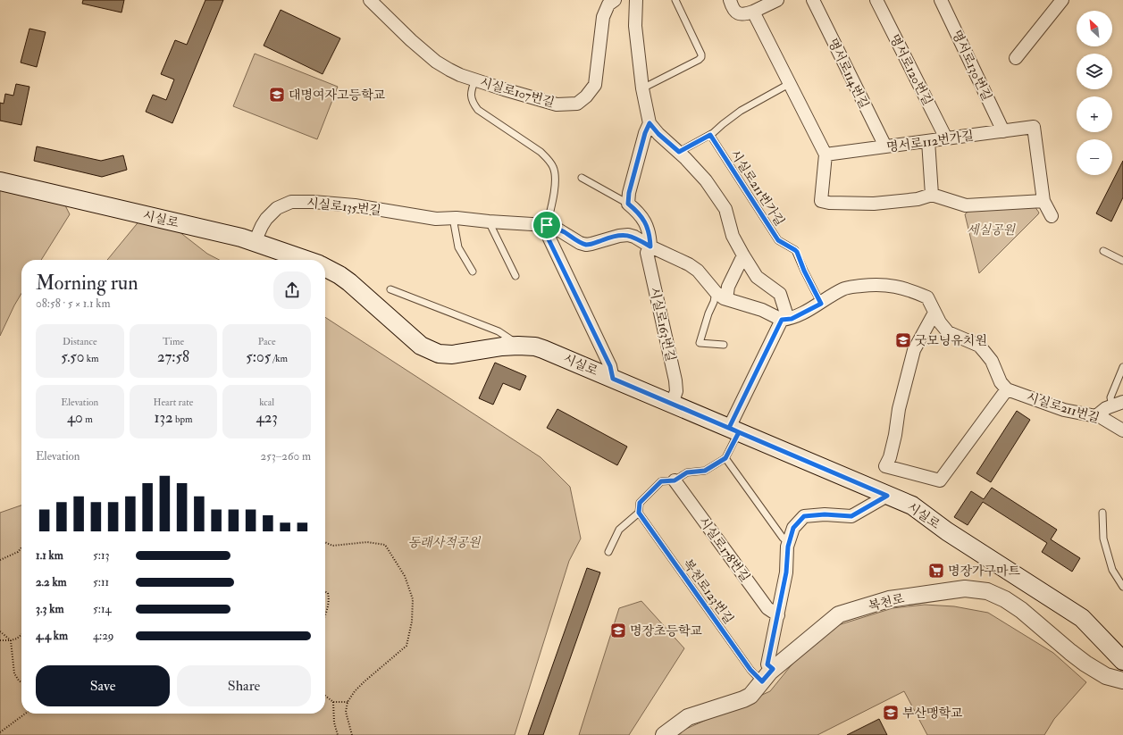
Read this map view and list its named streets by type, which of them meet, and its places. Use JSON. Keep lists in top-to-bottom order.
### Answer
{
  "streets": {
    "main road": ["시실로"],
    "street": [
      "명서로130번길",
      "명서로120번길",
      "명서로114번길",
      "시실로107번길",
      "명서로112번가길",
      "시실로135번길",
      "시실로163번길",
      "시실로211번길",
      "시실로178번길",
      "복천로"
    ],
    "lane": ["시실로211번가길", "복천로123번길"]
  },
  "crossings": [
    ["명서로130번길", "명서로112번가길"],
    ["명서로120번길", "명서로112번가길"],
    ["명서로114번길", "명서로112번가길"],
    ["시실로135번길", "시실로"],
    ["시실로135번길", "시실로163번길"],
    ["시실로", "시실로163번길"],
    ["복천로123번길", "복천로"]
  ],
  "parks": ["세실공원", "동래사적공원"],
  "places": {
    "school or university": [
      "대명여자고등학교",
      "굿모닝유치원",
      "명장초등학교",
      "부산맹학교"
    ],
    "supermarket": ["명장가구마트"]
  },
  "north": "top left",
  "page": {
    "map_buttons": ["+", "−"],
    "heading": ["Morning run", "08:58 · 5 × 1.1 km"],
    "stats": [
      ["Distance", "5.50 km"],
      ["Time", "27:58"],
      ["Pace", "5:05 /km"],
      ["Elevation", "40 m"],
      ["Heart rate", "132 bpm"],
      ["kcal", "423"]
    ],
    "chart": ["Elevation", "253–260 m"],
    "list": [
      {
        "name": "1.1 km",
        "note": "5:13"
      },
      {
        "name": "2.2 km",
        "note": "5:11"
      },
      {
        "name": "3.3 km",
        "note": "5:14"
      },
      {
        "name": "4.4 km",
        "note": "4:29"
      }
    ],
    "buttons": ["Save", "Share"]
  }
}
